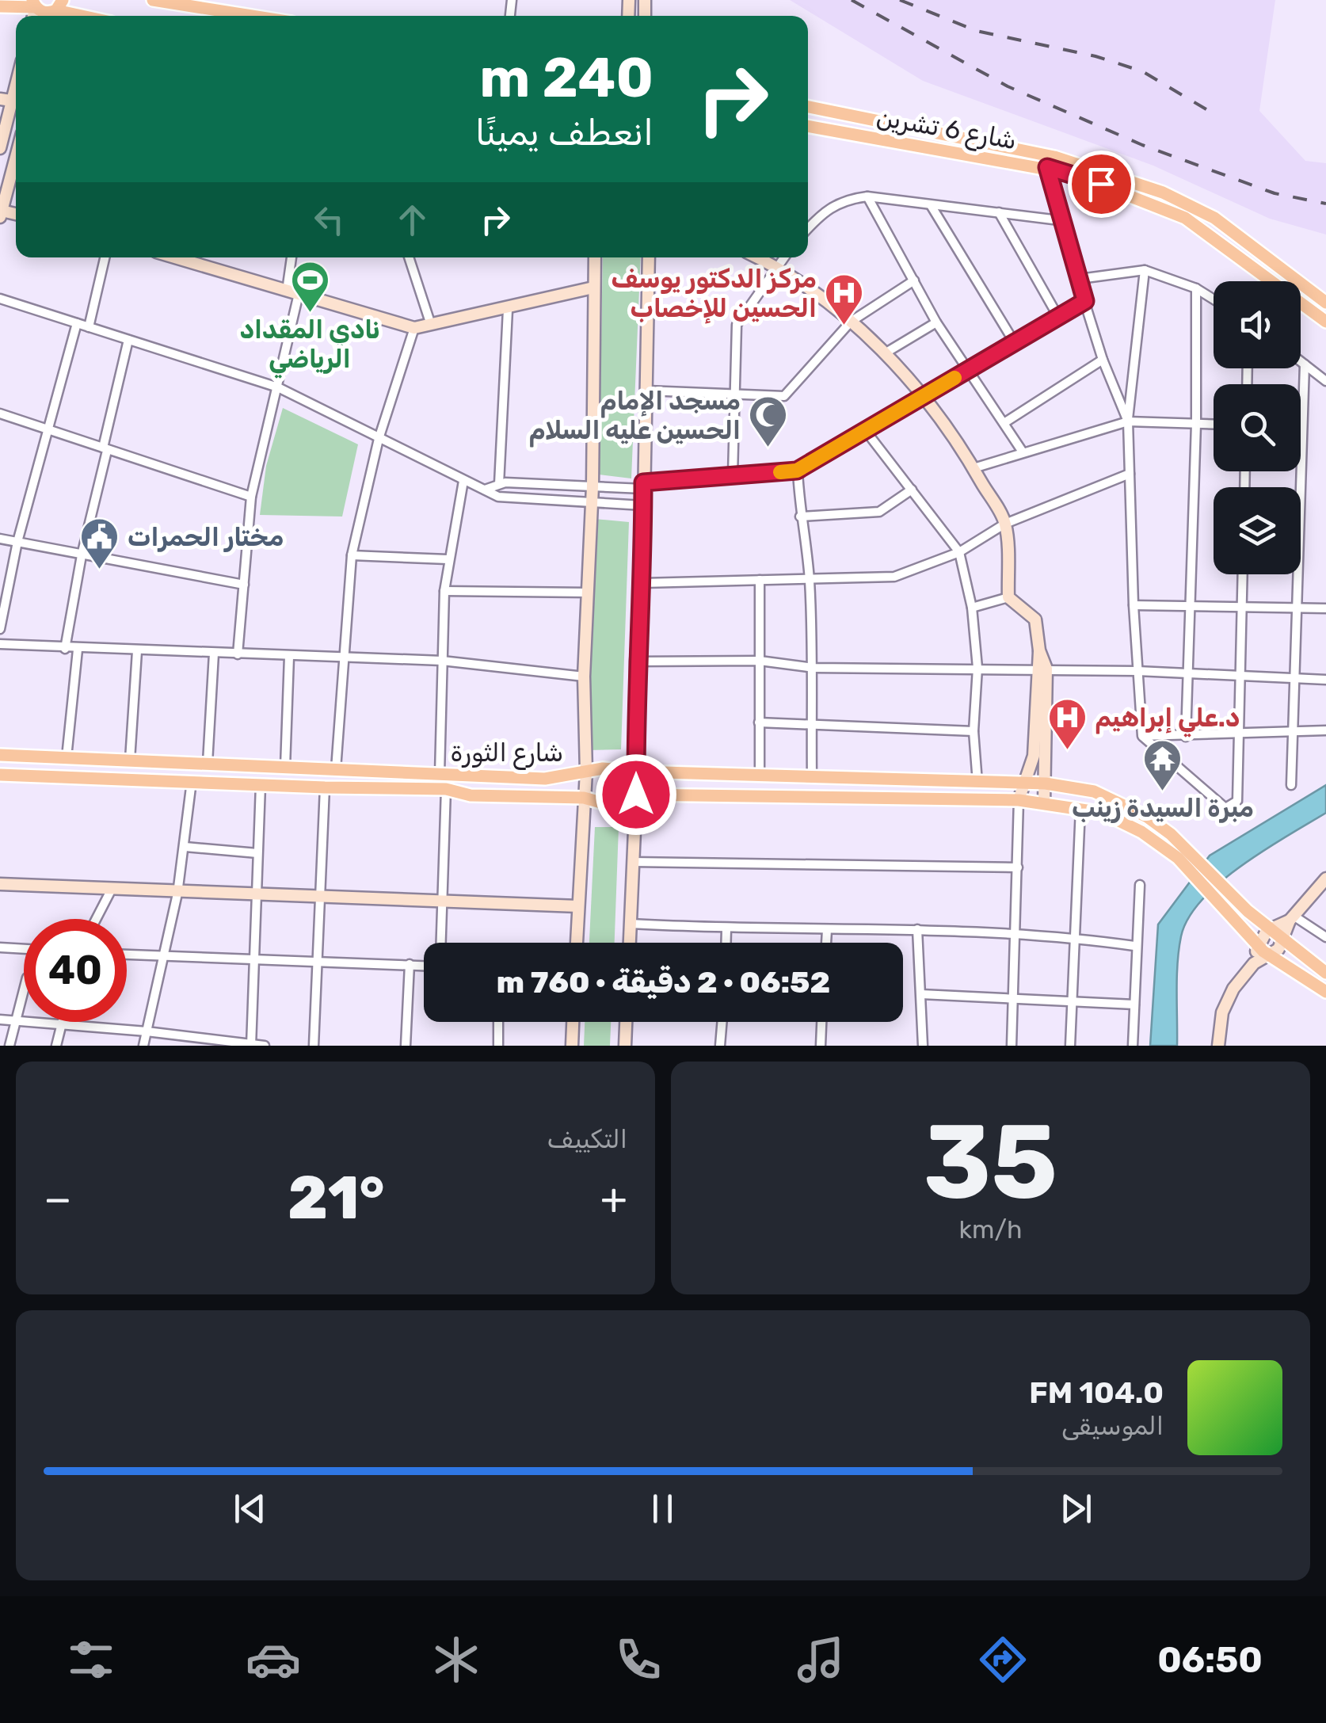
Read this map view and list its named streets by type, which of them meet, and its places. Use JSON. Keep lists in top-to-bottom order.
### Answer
{
  "streets": {
    "main road": ["شارع 6 تشرين", "شارع الثورة"]
  },
  "places": {
    "sports": ["نادي المقداد الرياضي"],
    "hospital": ["مركز الدكتور يوسف الحسين للإخصاب", "د.علي إبراهيم"],
    "mosque": ["مسجد الإمام الحسين عليه السلام"],
    "public building": ["مختار الحمرات"],
    "temple": ["مبرة السيدة زينب"]
  },
  "page": {
    "turn": ["240 m", "انعطف يمينًا"],
    "limit": "40",
    "trip": "06:52 · 2 دقيقة · 760 m",
    "tile": [
      ["35", "km/h"],
      "التكييف"
    ],
    "heat": ["−", "21°", "+"],
    "song": ["104.0 FM", "الموسيقى"],
    "tabs": "06:50"
  }
}
